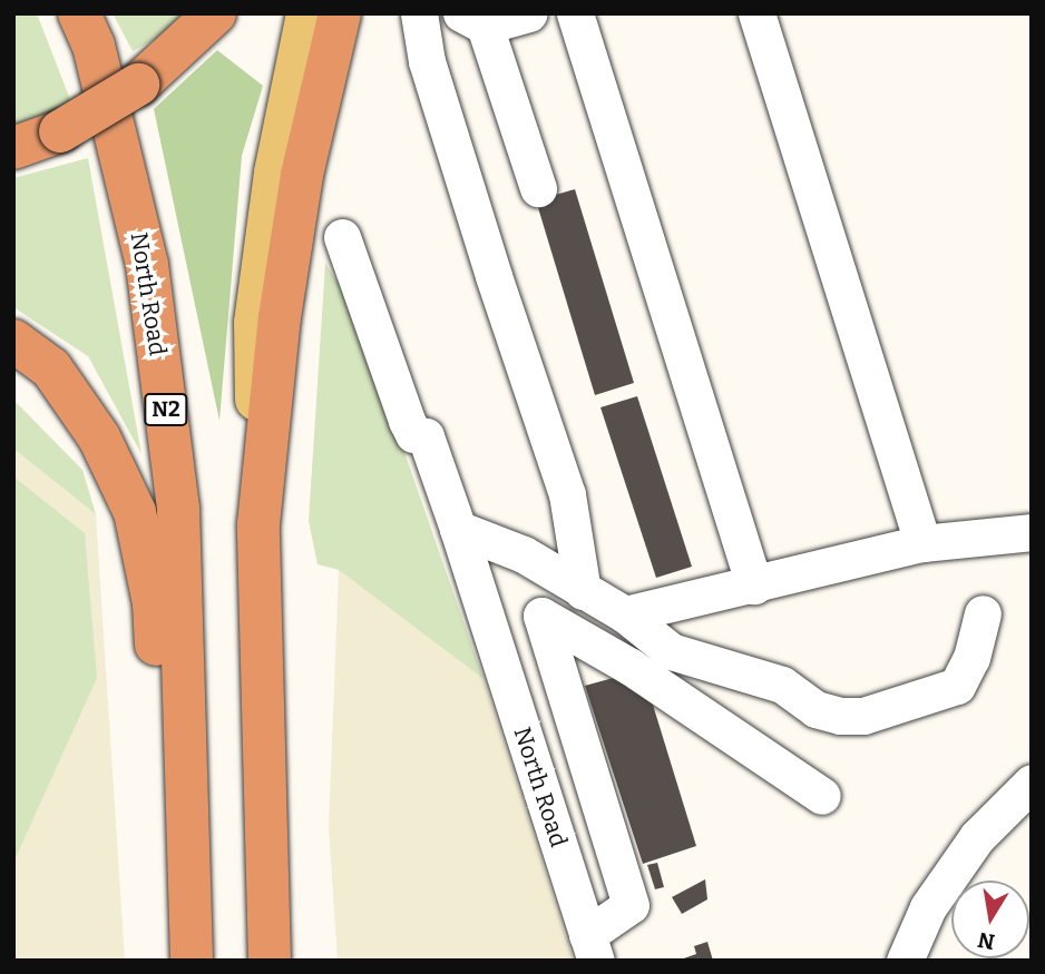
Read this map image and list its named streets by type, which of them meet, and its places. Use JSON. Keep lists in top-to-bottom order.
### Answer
{
  "streets": {
    "highway": ["North Road", "N2"]
  },
  "north": "bottom"
}
